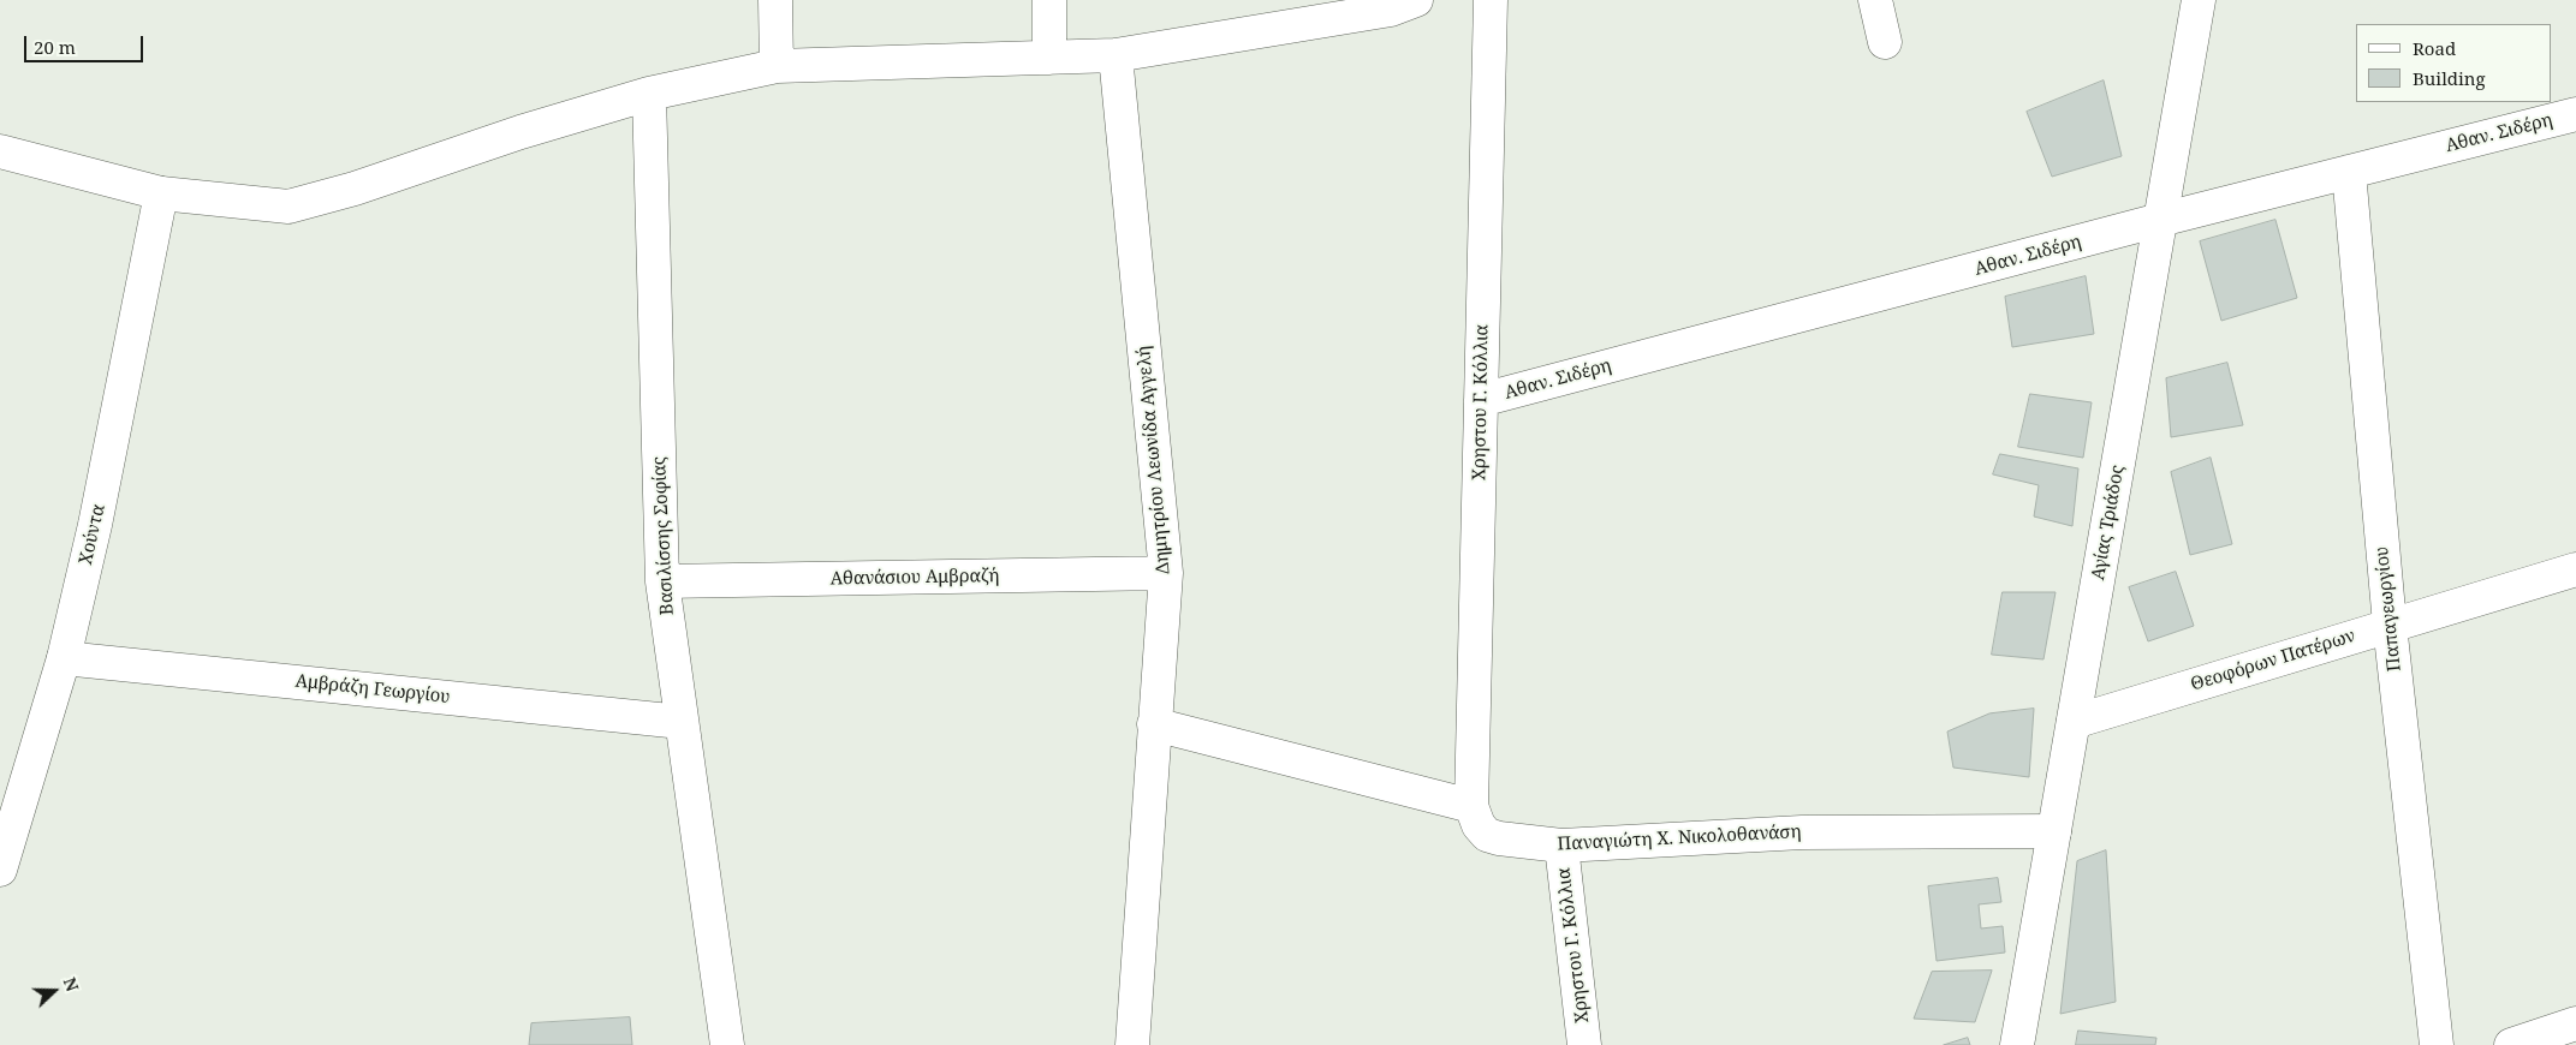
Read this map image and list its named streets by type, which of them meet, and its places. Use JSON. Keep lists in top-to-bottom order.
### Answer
{
  "streets": {
    "street": [
      "Αθαν. Σιδέρη",
      "Χρηστου Γ. Κόλλια",
      "Δημητρίου Λεωνίδα Αγγελή",
      "Αγίας Τριάδος",
      "Χούντα",
      "Βασιλίσσης Σοφίας",
      "Αθανάσιου Αμβραζή",
      "Παπαγεωργίου",
      "Θεοφόρων Πατέρων",
      "Αμβράζη Γεωργίου",
      "Παναγιώτη Χ. Νικολοθανάση"
    ]
  },
  "crossings": [
    ["Αθαν. Σιδέρη", "Χρηστου Γ. Κόλλια"],
    ["Αθαν. Σιδέρη", "Αγίας Τριάδος"],
    ["Αθαν. Σιδέρη", "Παπαγεωργίου"],
    ["Χρηστου Γ. Κόλλια", "Παναγιώτη Χ. Νικολοθανάση"],
    ["Δημητρίου Λεωνίδα Αγγελή", "Αθανάσιου Αμβραζή"],
    ["Αγίας Τριάδος", "Θεοφόρων Πατέρων"],
    ["Αγίας Τριάδος", "Παναγιώτη Χ. Νικολοθανάση"],
    ["Χούντα", "Αμβράζη Γεωργίου"],
    ["Βασιλίσσης Σοφίας", "Αθανάσιου Αμβραζή"],
    ["Βασιλίσσης Σοφίας", "Αμβράζη Γεωργίου"],
    ["Παπαγεωργίου", "Θεοφόρων Πατέρων"]
  ],
  "legend": ["Road", "Building"],
  "scale_bar": "20 m",
  "north": "right"
}
